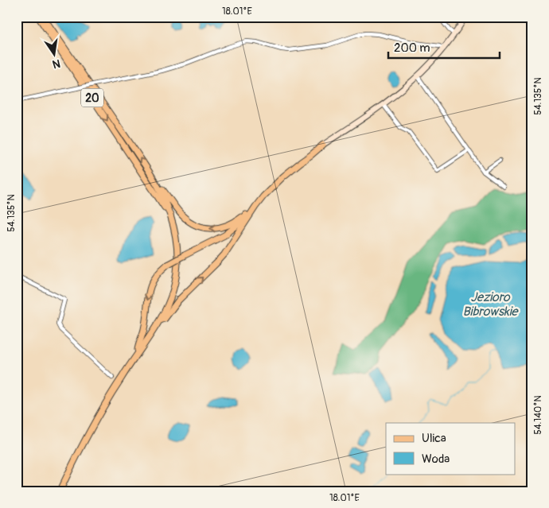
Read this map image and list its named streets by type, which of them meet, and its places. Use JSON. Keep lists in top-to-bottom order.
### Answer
{
  "streets": {
    "main road": ["20"]
  },
  "water": ["Jezioro Bibrowskie"],
  "legend": ["Ulica", "Woda"],
  "scale_bar": "200 m",
  "north": "bottom",
  "coordinates": ["18.01°E", "54.135°N", "54.140°N"]
}
